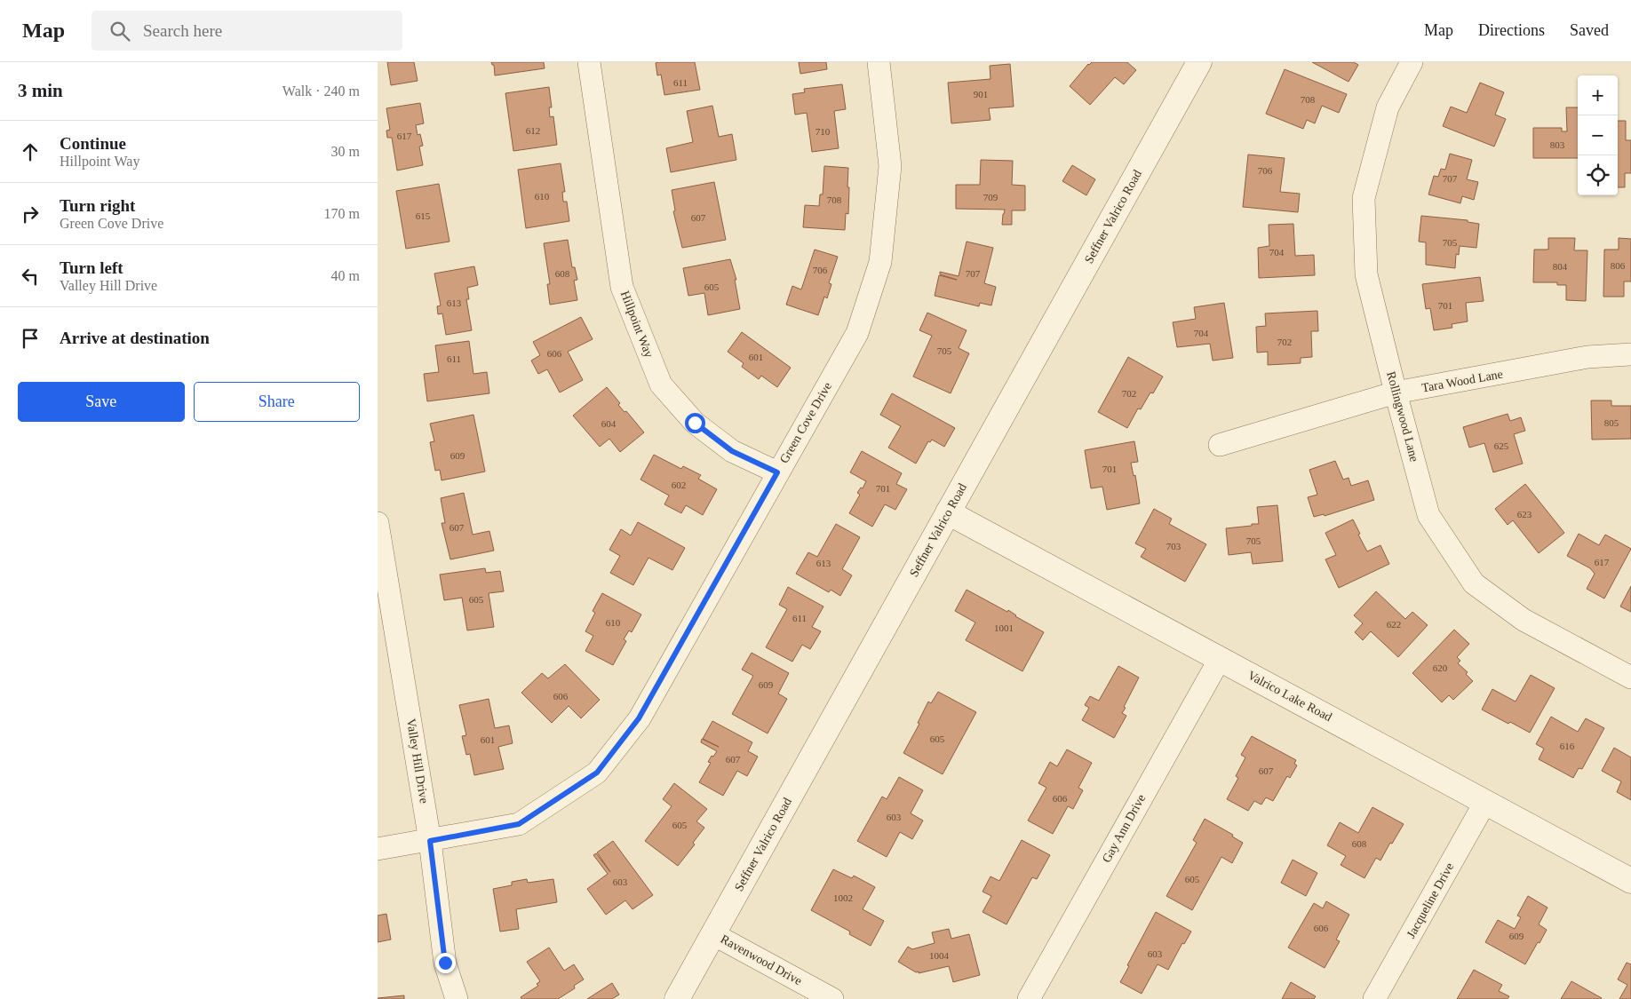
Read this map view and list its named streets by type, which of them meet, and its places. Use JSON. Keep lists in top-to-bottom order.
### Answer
{
  "streets": {
    "street": [
      "Seffner Valrico Road",
      "Hillpoint Way",
      "Tara Wood Lane",
      "Rollingwood Lane",
      "Green Cove Drive",
      "Valrico Lake Road",
      "Valley Hill Drive",
      "Gay Ann Drive",
      "Jacqueline Drive",
      "Ravenwood Drive"
    ]
  },
  "crossings": [
    ["Seffner Valrico Road", "Valrico Lake Road"],
    ["Seffner Valrico Road", "Ravenwood Drive"],
    ["Hillpoint Way", "Green Cove Drive"],
    ["Tara Wood Lane", "Rollingwood Lane"],
    ["Green Cove Drive", "Valley Hill Drive"],
    ["Valrico Lake Road", "Gay Ann Drive"],
    ["Valrico Lake Road", "Jacqueline Drive"]
  ],
  "house_numbers": [
    "611",
    "901",
    "708",
    "612",
    "710",
    "617",
    "803",
    "706",
    "707",
    "610",
    "709",
    "708",
    "615",
    "607",
    "705",
    "704",
    "806",
    "804",
    "706",
    "608",
    "707",
    "605",
    "613",
    "701",
    "704",
    "702",
    "705",
    "606",
    "601",
    "611",
    "702",
    "805",
    "604",
    "625",
    "609",
    "701",
    "602",
    "701",
    "623",
    "607",
    "705",
    "703",
    "617",
    "613",
    "605",
    "611",
    "610",
    "622",
    "1001",
    "620",
    "609",
    "606",
    "605",
    "601",
    "616",
    "607",
    "607",
    "606",
    "603",
    "605",
    "608",
    "605",
    "603",
    "1002",
    "606",
    "609",
    "603",
    "1004"
  ],
  "page": {
    "header": "Map",
    "search": "Search here",
    "nav": ["Map", "Directions", "Saved"],
    "heading": ["3 min", "Walk · 240 m"],
    "map_buttons": ["+", "−"],
    "list": [
      ["Continue", "Hillpoint Way", "30 m"],
      ["Turn right", "Green Cove Drive", "170 m"],
      ["Turn left", "Valley Hill Drive", "40 m"],
      "Arrive at destination"
    ],
    "buttons": ["Save", "Share"]
  }
}
